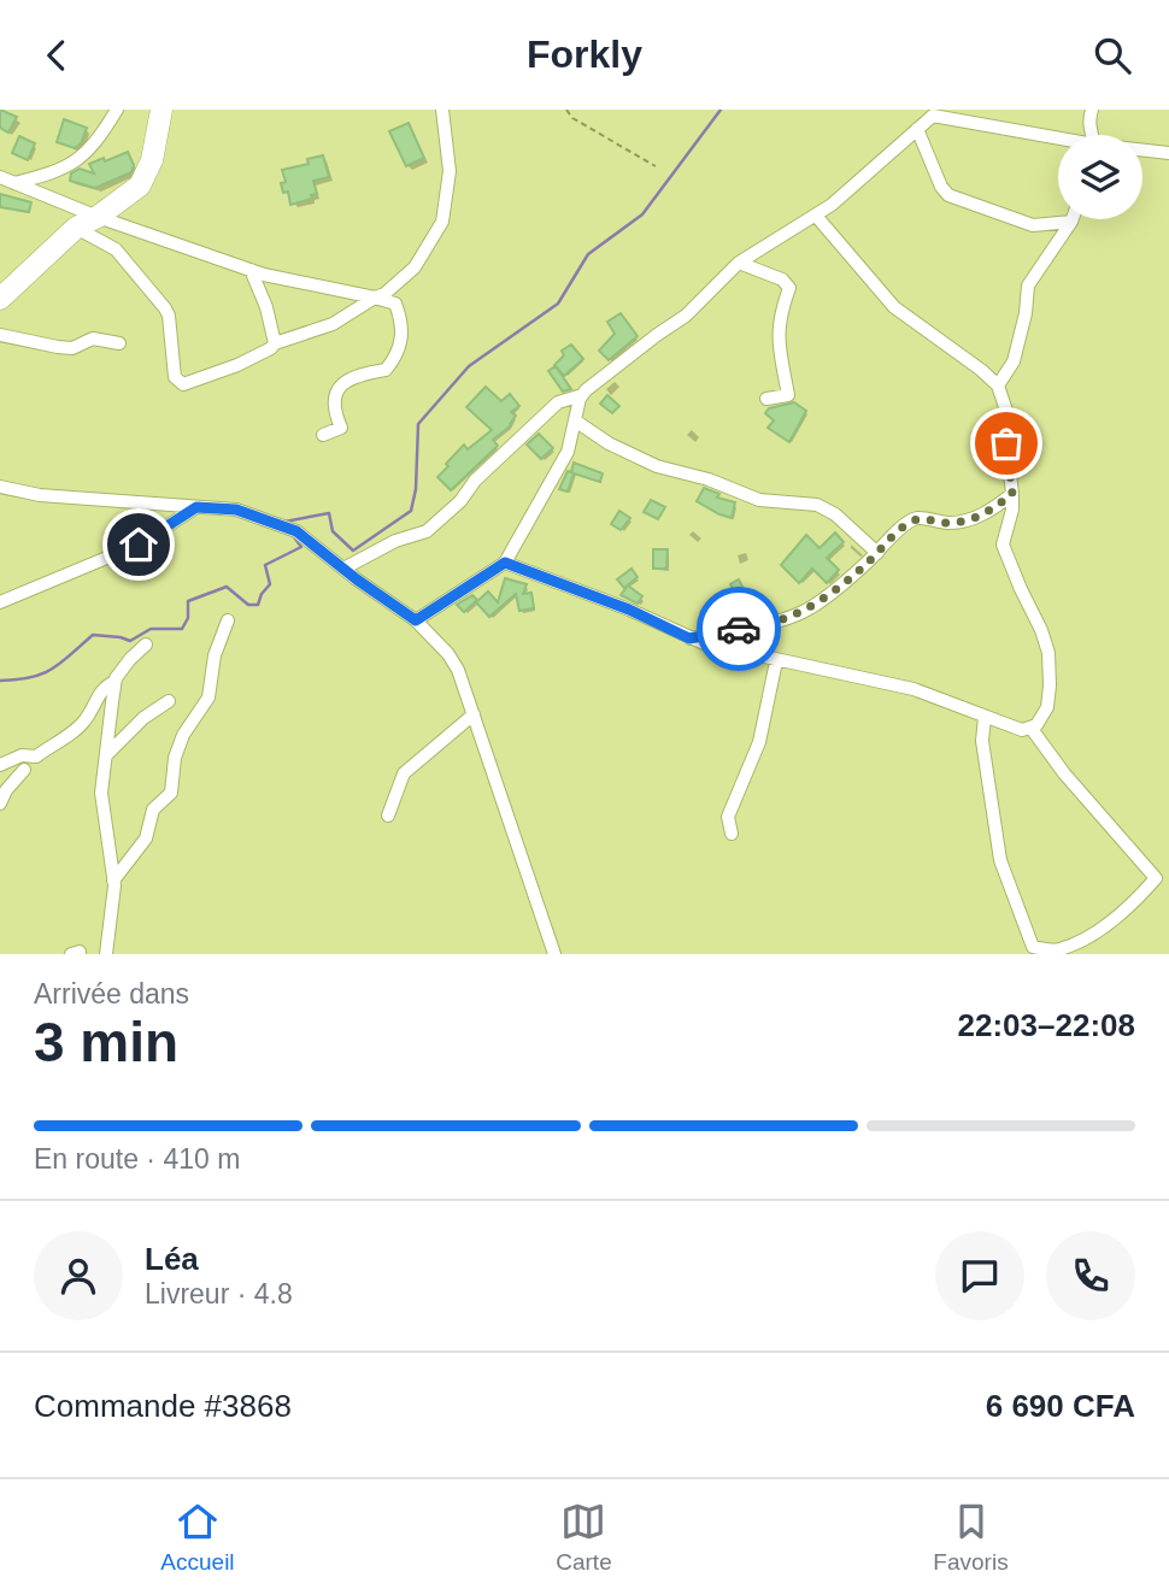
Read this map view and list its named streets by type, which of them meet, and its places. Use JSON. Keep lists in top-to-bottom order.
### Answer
{
  "page": {
    "header": "Forkly",
    "heading": ["3 min", "Arrivée dans", "22:03–22:08"],
    "panel": [
      "Léa",
      "Livreur · 4.8",
      "Commande #3868",
      "6 690 CFA"
    ],
    "bar": "En route · 410 m",
    "tabs": ["Accueil", "Carte", "Favoris"]
  }
}
